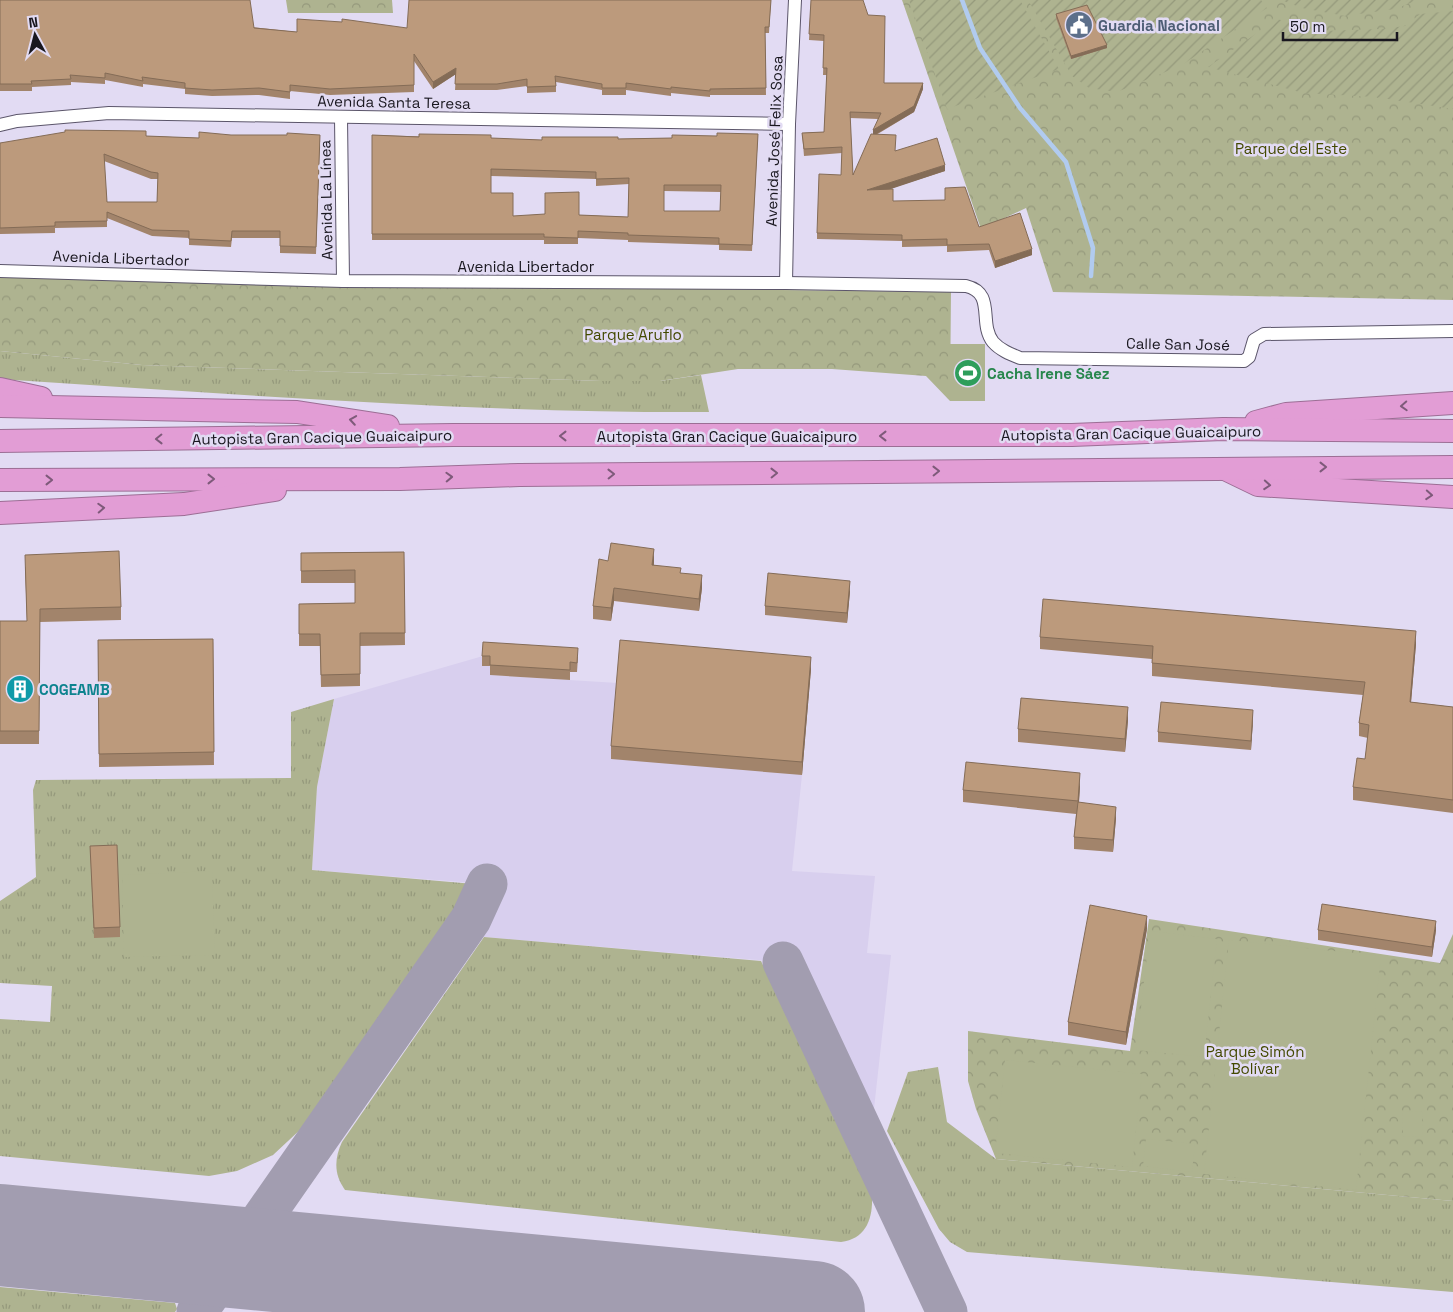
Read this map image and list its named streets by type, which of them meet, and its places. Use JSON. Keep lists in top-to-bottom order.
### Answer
{
  "streets": {
    "highway": ["Autopista Gran Cacique Guaicaipuro"],
    "street": [
      "Avenida Santa Teresa",
      "Avenida José Felix Sosa",
      "Avenida La Línea",
      "Avenida Libertador",
      "Calle San José"
    ]
  },
  "crossings": [
    ["Avenida Santa Teresa", "Avenida José Felix Sosa"],
    ["Avenida Santa Teresa", "Avenida La Línea"],
    ["Avenida José Felix Sosa", "Avenida Libertador"],
    ["Avenida La Línea", "Avenida Libertador"],
    ["Avenida Libertador", "Calle San José"]
  ],
  "parks": ["Parque del Este", "Parque Aruflo", "Parque Simón Bolívar"],
  "places": {
    "public building": ["Guardia Nacional"],
    "sports": ["Cacha Irene Sáez"],
    "building": ["COGEAMB"]
  },
  "scale_bar": "50 m",
  "north": "top"
}
